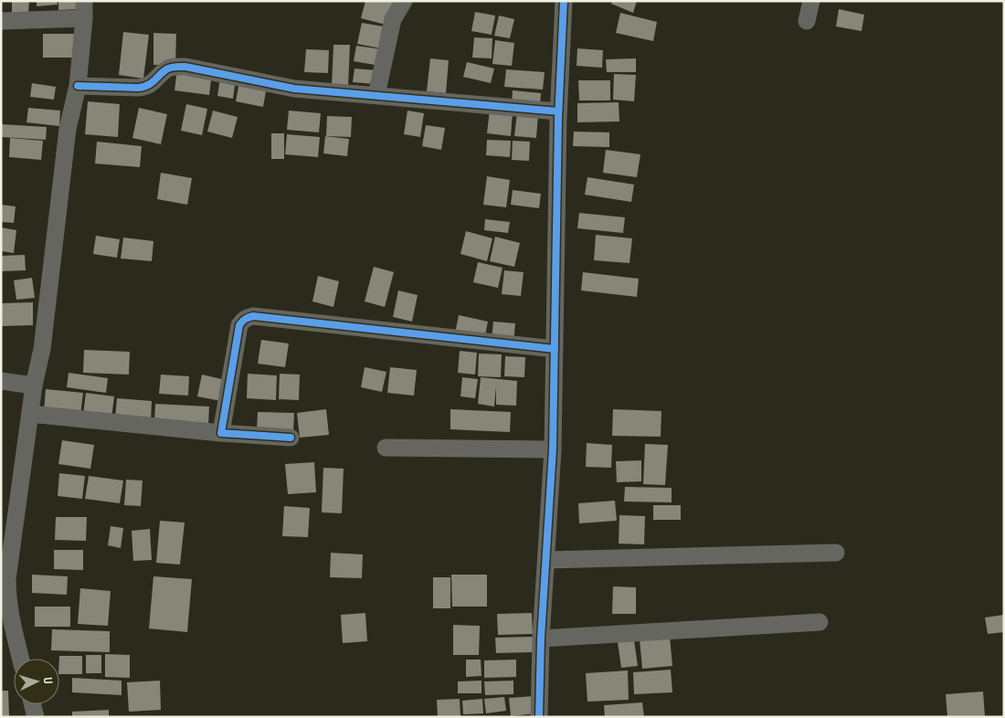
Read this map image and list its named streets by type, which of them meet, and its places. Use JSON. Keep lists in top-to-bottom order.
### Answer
{
  "north": "right"
}
